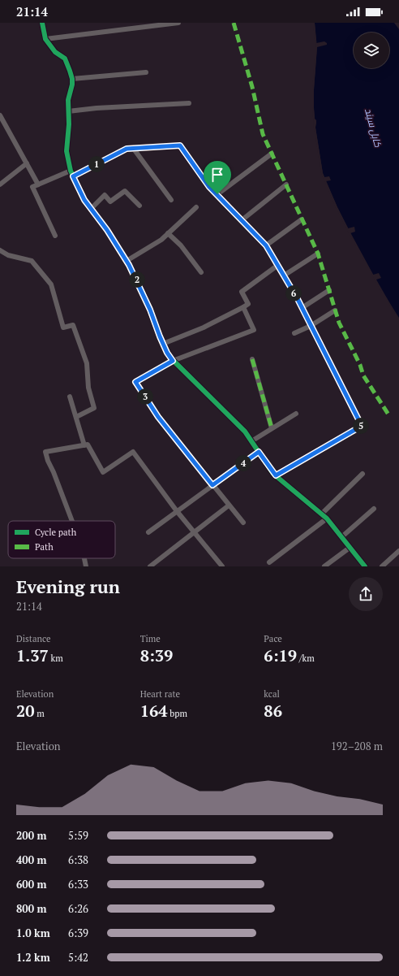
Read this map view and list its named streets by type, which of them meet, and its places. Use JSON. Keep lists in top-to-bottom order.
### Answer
{
  "water": ["کابل سيند"],
  "legend": ["Cycle path", "Path"],
  "page": {
    "status": "21:14",
    "pins": [
      "1",
      "2",
      "6",
      "3",
      "5",
      "4"
    ],
    "heading": ["Evening run", "21:14"],
    "stats": [
      ["Distance", "1.37 km"],
      ["Time", "8:39"],
      ["Pace", "6:19 /km"],
      ["Elevation", "20 m"],
      ["Heart rate", "164 bpm"],
      ["kcal", "86"]
    ],
    "chart": ["Elevation", "192–208 m"],
    "list": [
      {
        "name": "200 m",
        "note": "5:59"
      },
      {
        "name": "400 m",
        "note": "6:38"
      },
      {
        "name": "600 m",
        "note": "6:33"
      },
      {
        "name": "800 m",
        "note": "6:26"
      },
      {
        "name": "1.0 km",
        "note": "6:39"
      },
      {
        "name": "1.2 km",
        "note": "5:42"
      }
    ]
  }
}
